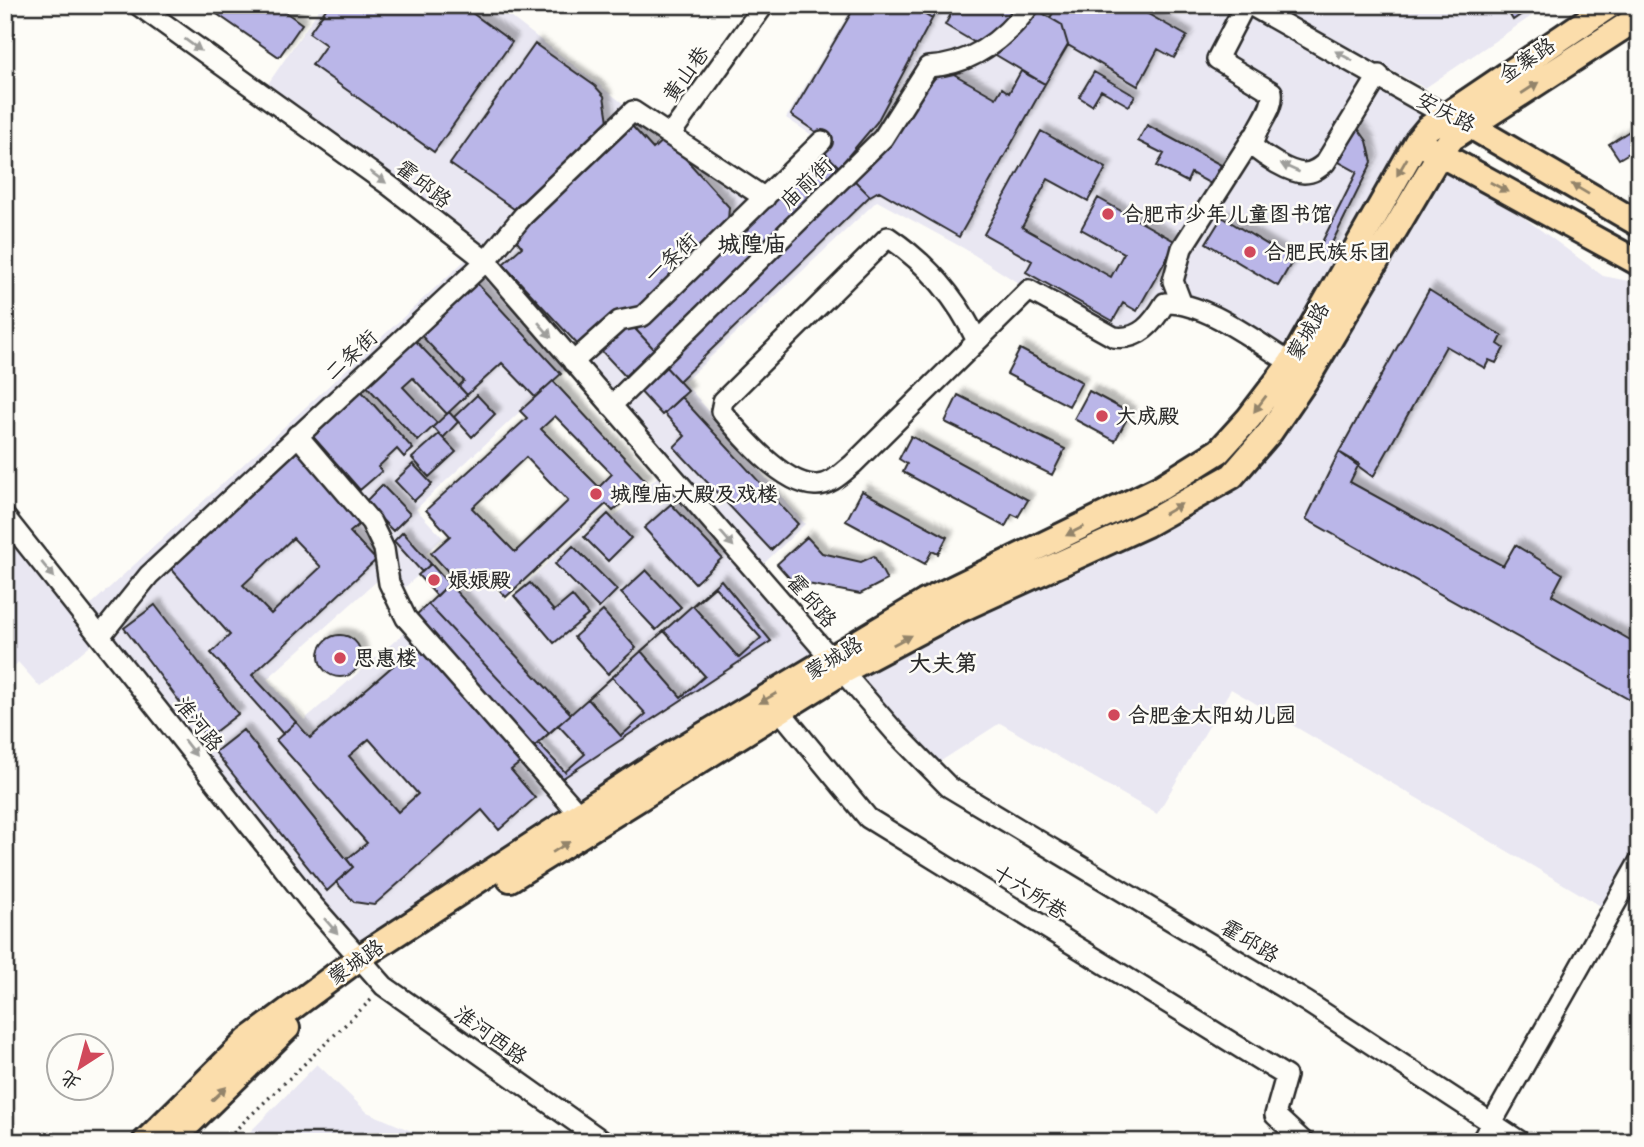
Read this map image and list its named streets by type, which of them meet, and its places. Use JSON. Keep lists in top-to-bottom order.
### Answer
{
  "streets": {
    "main road": ["金寨路", "安庆路", "蒙城路"],
    "street": [
      "黄山巷",
      "庙前街",
      "霍邱路",
      "一条街",
      "二条街",
      "淮河路",
      "十六所巷",
      "淮河西路"
    ]
  },
  "crossings": [
    ["金寨路", "安庆路"],
    ["金寨路", "蒙城路"],
    ["黄山巷", "二条街"],
    ["安庆路", "蒙城路"],
    ["庙前街", "霍邱路"],
    ["霍邱路", "一条街"],
    ["霍邱路", "蒙城路"],
    ["霍邱路", "二条街"],
    ["蒙城路", "淮河路"],
    ["蒙城路", "十六所巷"],
    ["蒙城路", "淮河西路"],
    ["二条街", "淮河路"],
    ["淮河路", "淮河西路"]
  ],
  "one_way": ["霍邱路", "淮河路"],
  "districts": ["城隍庙", "大夫第"],
  "places": [
    "合肥市少年儿童图书馆",
    "合肥民族乐团",
    "大成殿",
    "城隍庙大殿及戏楼",
    "娘娘殿",
    "思惠楼",
    "合肥金太阳幼儿园"
  ],
  "north": "bottom left"
}
